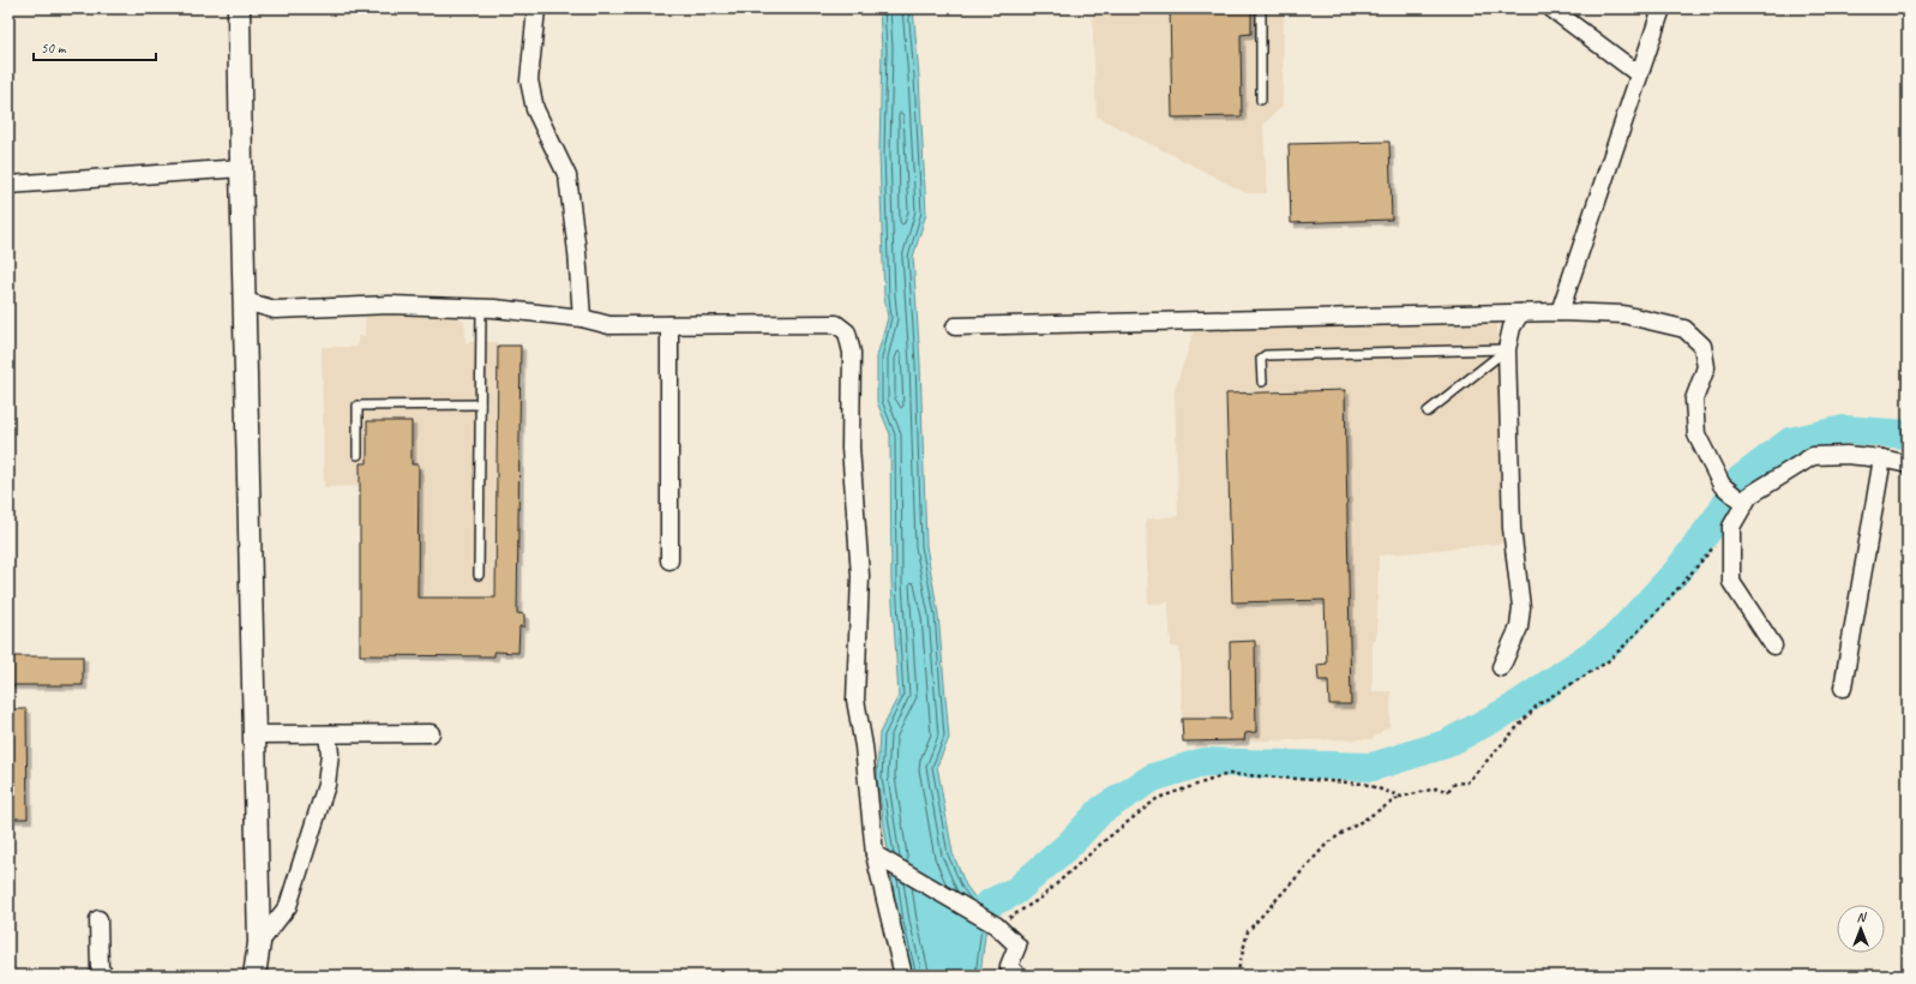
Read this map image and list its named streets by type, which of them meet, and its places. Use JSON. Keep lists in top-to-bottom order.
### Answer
{
  "scale_bar": "50 m",
  "north": "top"
}
